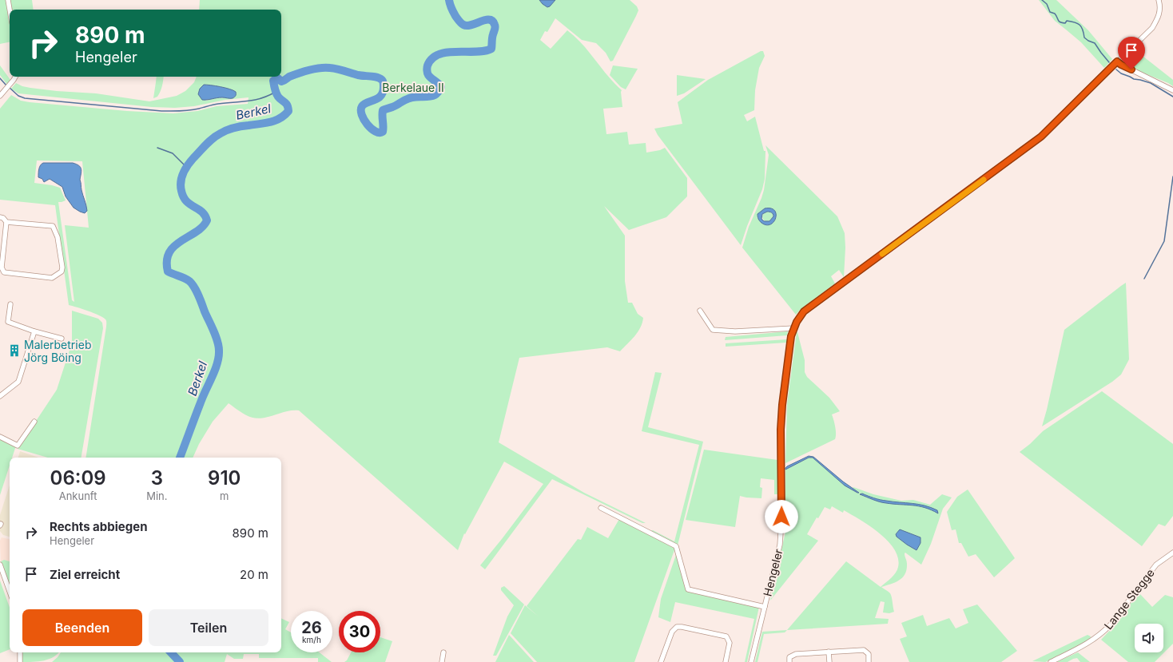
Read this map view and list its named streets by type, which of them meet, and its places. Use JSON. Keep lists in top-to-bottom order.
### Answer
{
  "streets": {
    "street": ["Hengeler", "Lange Stegge"]
  },
  "water": ["Berkel"],
  "parks": ["Berkelaue II"],
  "places": {
    "building": ["Malerbetrieb Jörg Böing"]
  },
  "page": {
    "turn": ["890 m", "Hengeler"],
    "eta": [
      "06:09",
      "Ankunft",
      "3",
      "Min.",
      "910",
      "m"
    ],
    "list": [
      {
        "name": "Rechts abbiegen",
        "note": "Hengeler",
        "value": "890 m"
      },
      {
        "name": "Ziel erreicht",
        "value": "20 m"
      }
    ],
    "buttons": ["Beenden", "Teilen"],
    "speed": "26 km/h",
    "limit": "30"
  }
}
